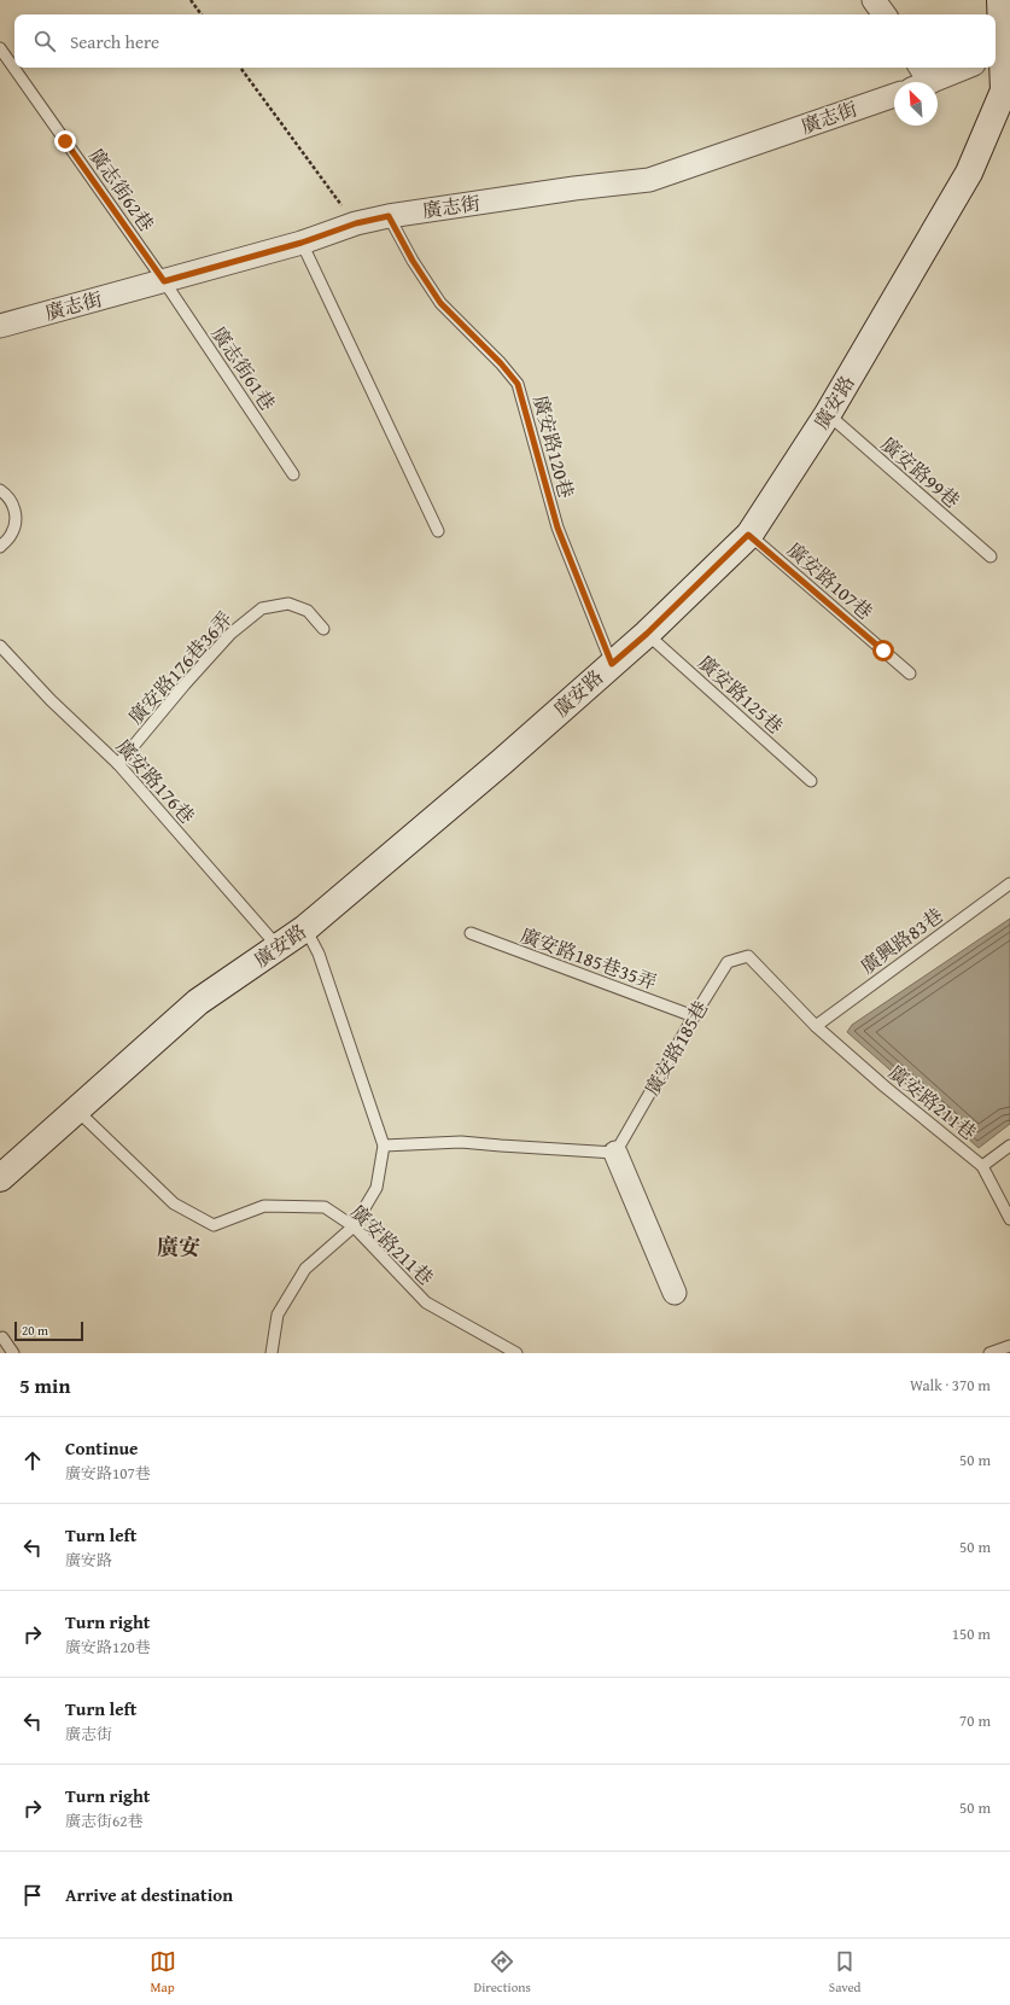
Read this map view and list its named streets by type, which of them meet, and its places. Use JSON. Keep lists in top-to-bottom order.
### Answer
{
  "streets": {
    "street": ["廣志街", "廣安路"],
    "lane": [
      "廣志街62巷",
      "廣志街61巷",
      "廣安路120巷",
      "廣安路99巷",
      "廣安路107巷",
      "廣安路176巷36弄",
      "廣安路125巷",
      "廣安路176巷",
      "廣興路83巷",
      "廣安路185巷35弄",
      "廣安路185巷",
      "廣安路211巷"
    ]
  },
  "crossings": [
    ["廣志街", "廣志街62巷"],
    ["廣志街", "廣志街61巷"],
    ["廣志街", "廣安路120巷"],
    ["廣志街62巷", "廣志街61巷"],
    ["廣安路", "廣安路120巷"],
    ["廣安路", "廣安路99巷"],
    ["廣安路", "廣安路107巷"],
    ["廣安路", "廣安路125巷"],
    ["廣安路", "廣安路176巷"],
    ["廣安路", "廣安路211巷"],
    ["廣安路176巷36弄", "廣安路176巷"],
    ["廣興路83巷", "廣安路211巷"],
    ["廣安路185巷35弄", "廣安路185巷"],
    ["廣安路185巷", "廣安路211巷"]
  ],
  "districts": ["廣安"],
  "scale_bar": "20 m",
  "north": "top left",
  "page": {
    "search": "Search here",
    "scale": "20 m",
    "heading": ["5 min", "Walk · 370 m"],
    "list": [
      ["Continue", "廣安路107巷", "50 m"],
      ["Turn left", "廣安路", "50 m"],
      ["Turn right", "廣安路120巷", "150 m"],
      ["Turn left", "廣志街", "70 m"],
      ["Turn right", "廣志街62巷", "50 m"],
      "Arrive at destination"
    ],
    "nav": ["Map", "Directions", "Saved"]
  }
}
